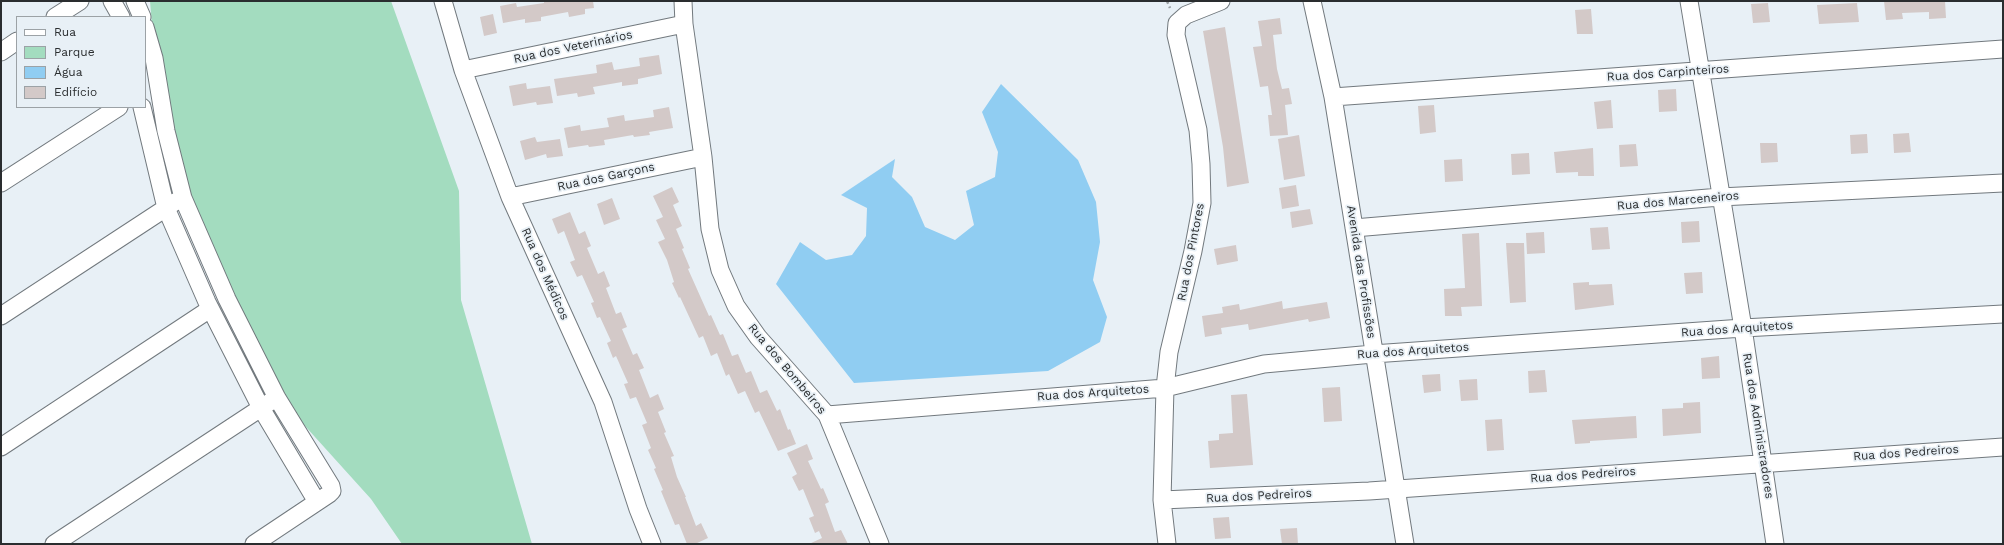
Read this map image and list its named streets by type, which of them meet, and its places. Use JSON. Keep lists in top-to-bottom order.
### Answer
{
  "streets": {
    "street": [
      "Rua dos Veterinários",
      "Rua dos Carpinteiros",
      "Rua dos Garçons",
      "Rua dos Marceneiros",
      "Rua dos Pintores",
      "Avenida das Profissões",
      "Rua dos Médicos",
      "Rua dos Arquitetos",
      "Rua dos Bombeiros",
      "Rua dos Administradores",
      "Rua dos Pedreiros"
    ]
  },
  "crossings": [
    ["Rua dos Veterinários", "Rua dos Médicos"],
    ["Rua dos Veterinários", "Rua dos Bombeiros"],
    ["Rua dos Carpinteiros", "Avenida das Profissões"],
    ["Rua dos Carpinteiros", "Rua dos Administradores"],
    ["Rua dos Garçons", "Rua dos Médicos"],
    ["Rua dos Garçons", "Rua dos Bombeiros"],
    ["Rua dos Marceneiros", "Avenida das Profissões"],
    ["Rua dos Marceneiros", "Rua dos Administradores"],
    ["Rua dos Pintores", "Rua dos Arquitetos"],
    ["Avenida das Profissões", "Rua dos Arquitetos"],
    ["Avenida das Profissões", "Rua dos Pedreiros"],
    ["Rua dos Arquitetos", "Rua dos Bombeiros"],
    ["Rua dos Arquitetos", "Rua dos Administradores"],
    ["Rua dos Administradores", "Rua dos Pedreiros"]
  ],
  "legend": [
    "Rua",
    "Parque",
    "Água",
    "Edifício"
  ]
}
